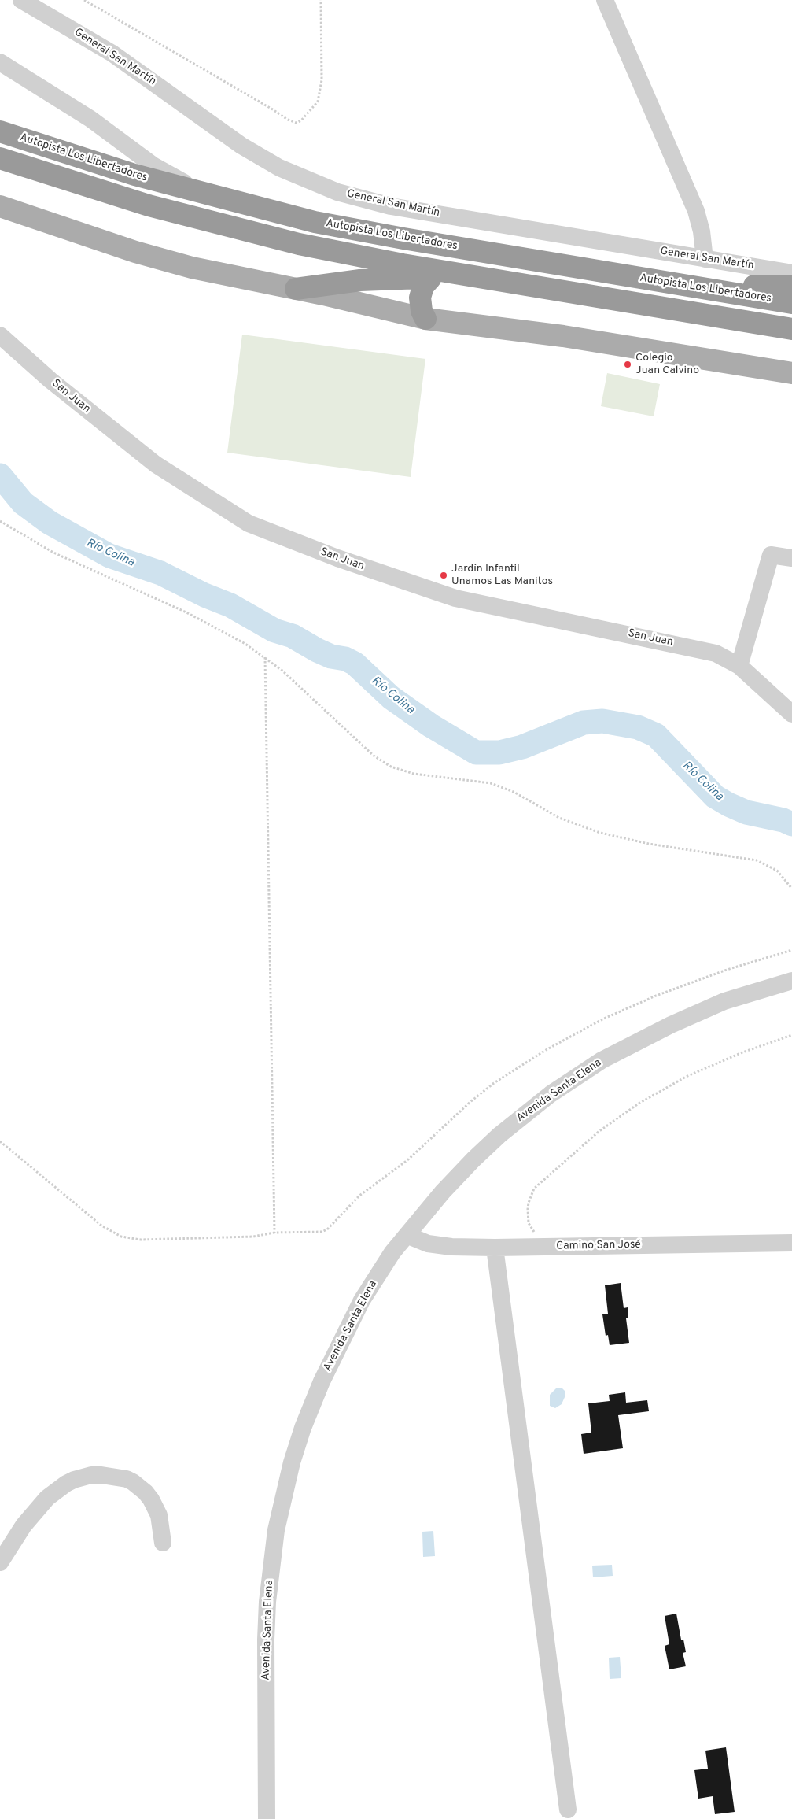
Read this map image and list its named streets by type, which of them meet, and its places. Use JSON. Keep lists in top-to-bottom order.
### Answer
{
  "streets": {
    "highway": ["Autopista Los Libertadores"],
    "street": [
      "General San Martín",
      "San Juan",
      "Avenida Santa Elena",
      "Camino San José"
    ]
  },
  "crossings": [
    ["Avenida Santa Elena", "Camino San José"]
  ],
  "water": ["Río Colina"],
  "places": ["Colegio Juan Calvino", "Jardín Infantil Unamos Las Manitos"]
}
